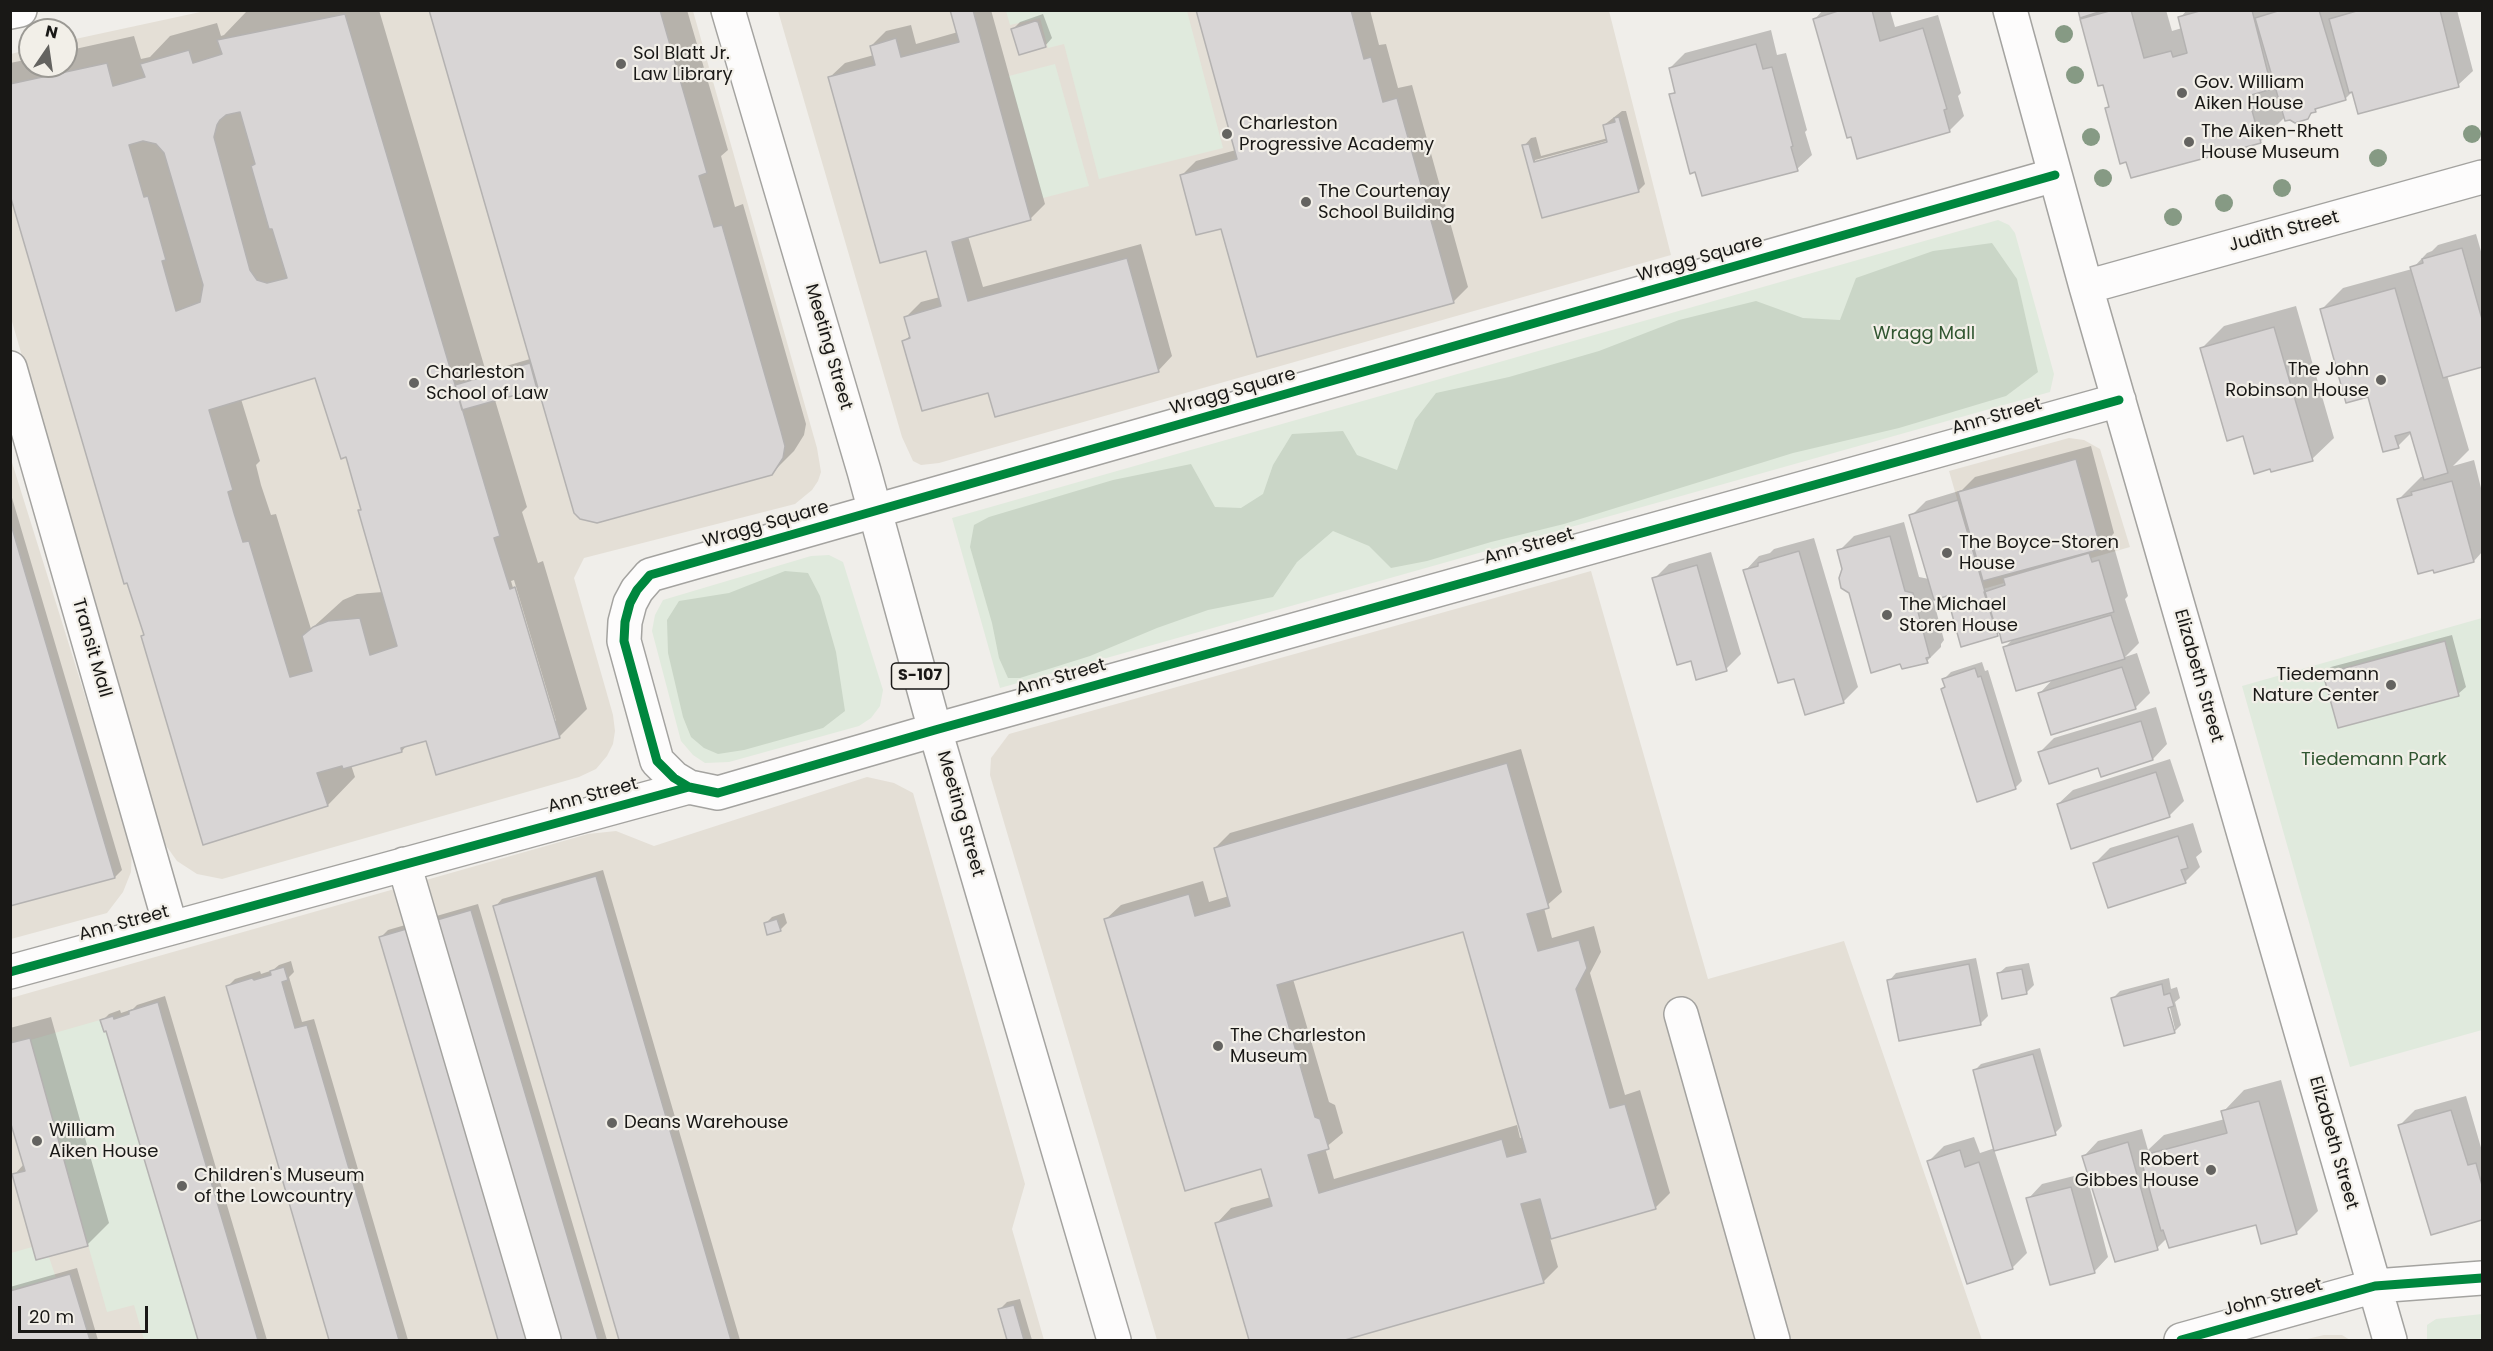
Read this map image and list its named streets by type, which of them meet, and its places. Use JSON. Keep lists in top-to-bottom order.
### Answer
{
  "streets": {
    "street": [
      "Judith Street",
      "Wragg Square",
      "Meeting Street",
      "Ann Street",
      "Transit Mall",
      "S-107",
      "Elizabeth Street",
      "John Street"
    ]
  },
  "crossings": [
    ["Judith Street", "Elizabeth Street"],
    ["Wragg Square", "Meeting Street"],
    ["Wragg Square", "Ann Street"],
    ["Wragg Square", "Elizabeth Street"],
    ["Meeting Street", "Ann Street"],
    ["Ann Street", "Transit Mall"],
    ["Ann Street", "Elizabeth Street"],
    ["Elizabeth Street", "John Street"]
  ],
  "parks": ["Wragg Mall", "Tiedemann Park"],
  "places": [
    "Sol Blatt Jr. Law Library",
    "Gov. William Aiken House",
    "Charleston Progressive Academy",
    "The Aiken-Rhett House Museum",
    "The Courtenay School Building",
    "The John Robinson House",
    "Charleston School of Law",
    "The Boyce-Storen House",
    "The Michael Storen House",
    "Tiedemann Nature Center",
    "The Charleston Museum",
    "Deans Warehouse",
    "William Aiken House",
    "Robert Gibbes House",
    "Children's Museum of the Lowcountry"
  ],
  "scale_bar": "20 m",
  "north": "top"
}
